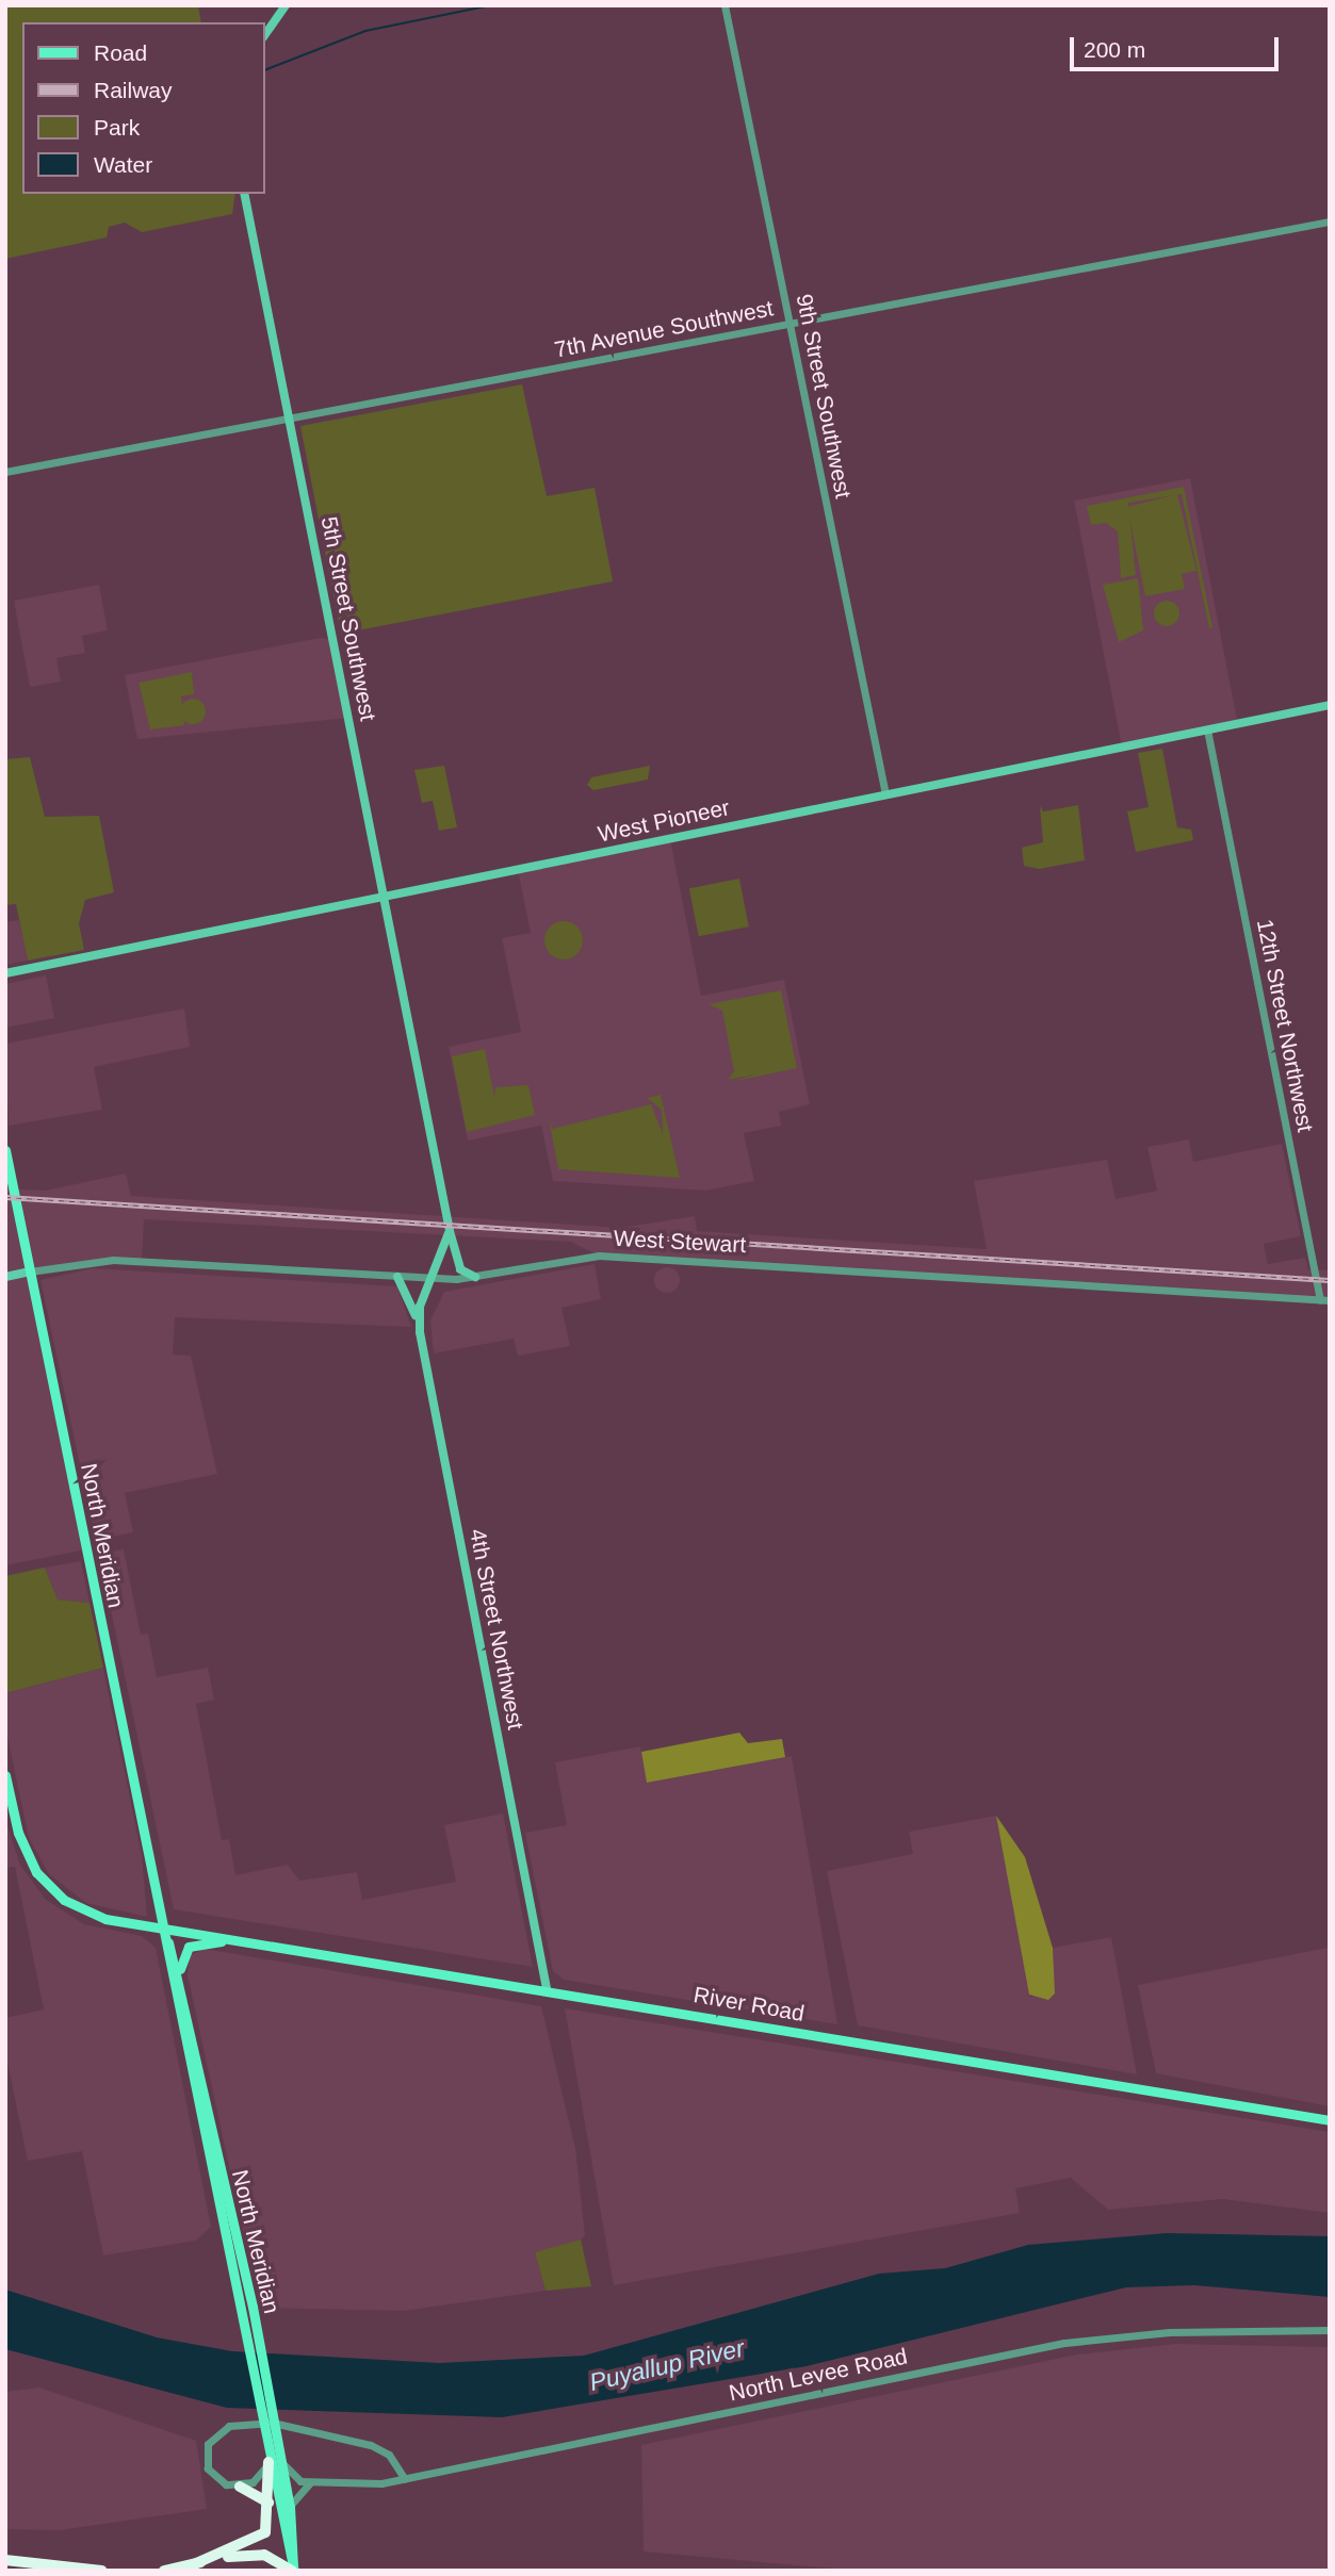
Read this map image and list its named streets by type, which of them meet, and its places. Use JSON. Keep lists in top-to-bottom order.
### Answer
{
  "streets": {
    "main road": [
      "5th Street Southwest",
      "West Pioneer",
      "North Meridian",
      "4th Street Northwest",
      "River Road"
    ],
    "street": [
      "7th Avenue Southwest",
      "9th Street Southwest",
      "12th Street Northwest",
      "West Stewart",
      "North Levee Road"
    ]
  },
  "crossings": [
    ["7th Avenue Southwest", "9th Street Southwest"],
    ["7th Avenue Southwest", "5th Street Southwest"],
    ["9th Street Southwest", "West Pioneer"],
    ["5th Street Southwest", "West Pioneer"],
    ["5th Street Southwest", "West Stewart"],
    ["5th Street Southwest", "4th Street Northwest"],
    ["West Pioneer", "12th Street Northwest"],
    ["12th Street Northwest", "West Stewart"],
    ["West Stewart", "North Meridian"],
    ["West Stewart", "4th Street Northwest"],
    ["North Meridian", "River Road"],
    ["4th Street Northwest", "River Road"]
  ],
  "water": ["Puyallup River"],
  "legend": [
    "Road",
    "Railway",
    "Park",
    "Water"
  ],
  "scale_bar": "200 m"
}
